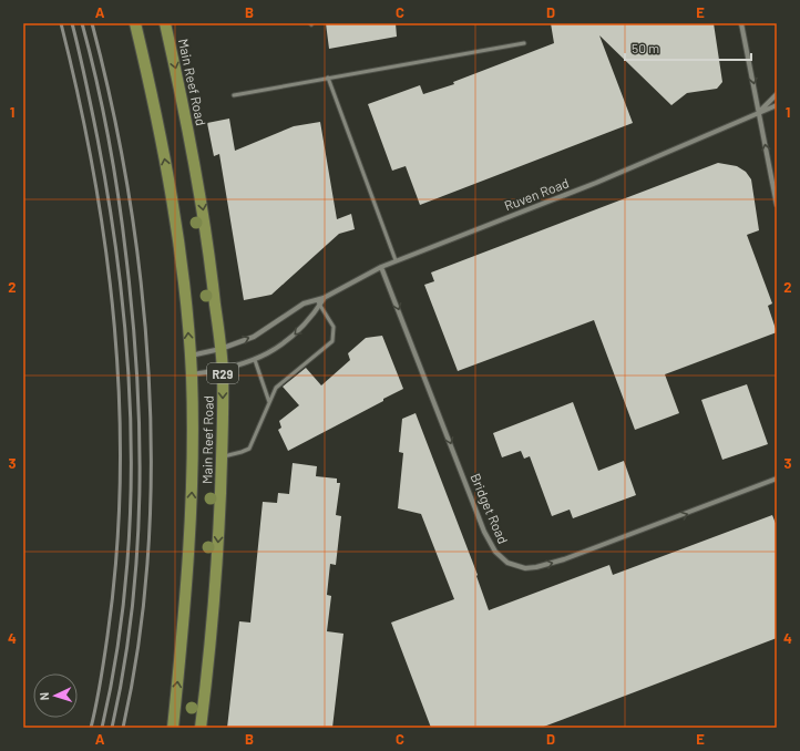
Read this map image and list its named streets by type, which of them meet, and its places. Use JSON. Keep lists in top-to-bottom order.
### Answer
{
  "streets": {
    "main road": ["Main Reef Road", "R29"],
    "street": ["Ruven Road", "Bridget Road"]
  },
  "crossings": [
    ["Main Reef Road", "Ruven Road"],
    ["Ruven Road", "Bridget Road"]
  ],
  "scale_bar": "50 m",
  "north": "left",
  "grid": {
    "columns": [
      "A",
      "B",
      "C",
      "D",
      "E"
    ],
    "rows": [
      "1",
      "2",
      "3",
      "4"
    ]
  }
}
